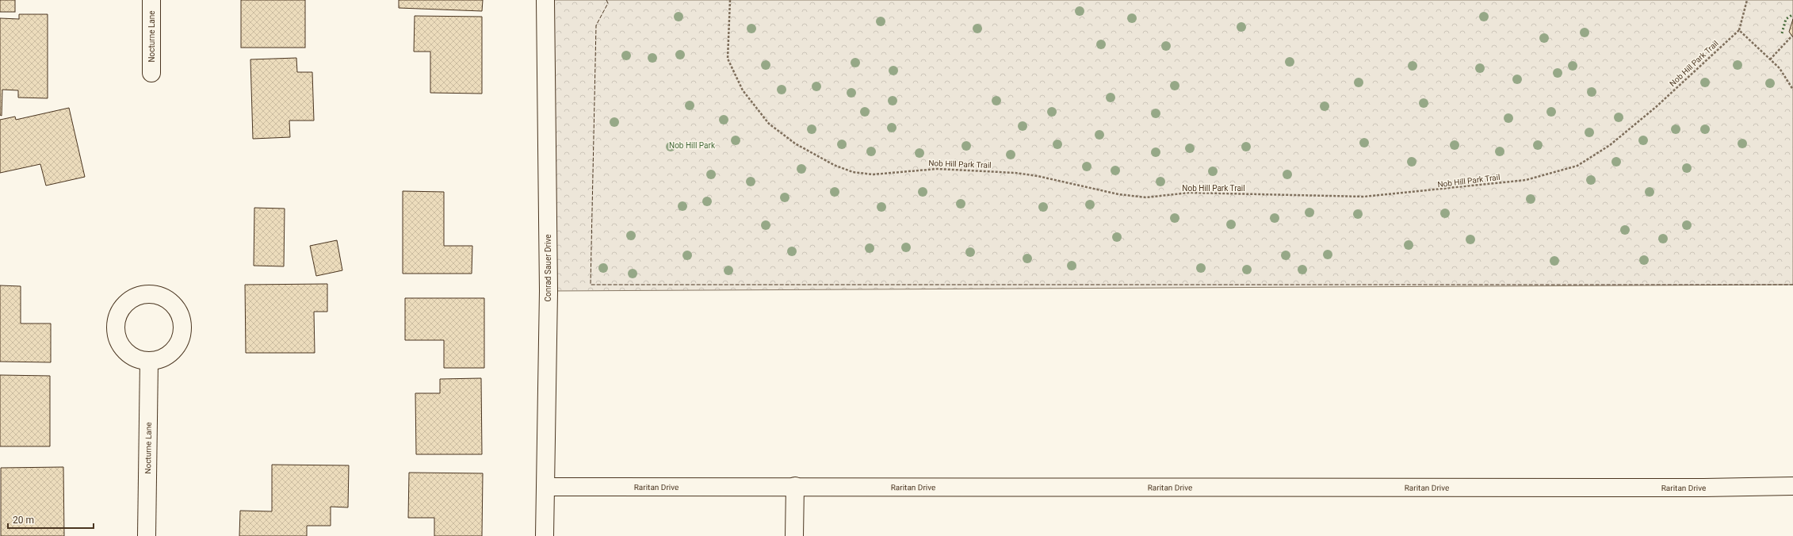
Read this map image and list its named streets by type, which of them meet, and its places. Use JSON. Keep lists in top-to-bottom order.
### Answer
{
  "streets": {
    "street": ["Nocturne Lane", "Conrad Sauer Drive", "Raritan Drive"],
    "path": ["Nob Hill Park Trail"]
  },
  "crossings": [
    ["Conrad Sauer Drive", "Raritan Drive"]
  ],
  "parks": ["Nob Hill Park"],
  "scale_bar": "20 m"
}
